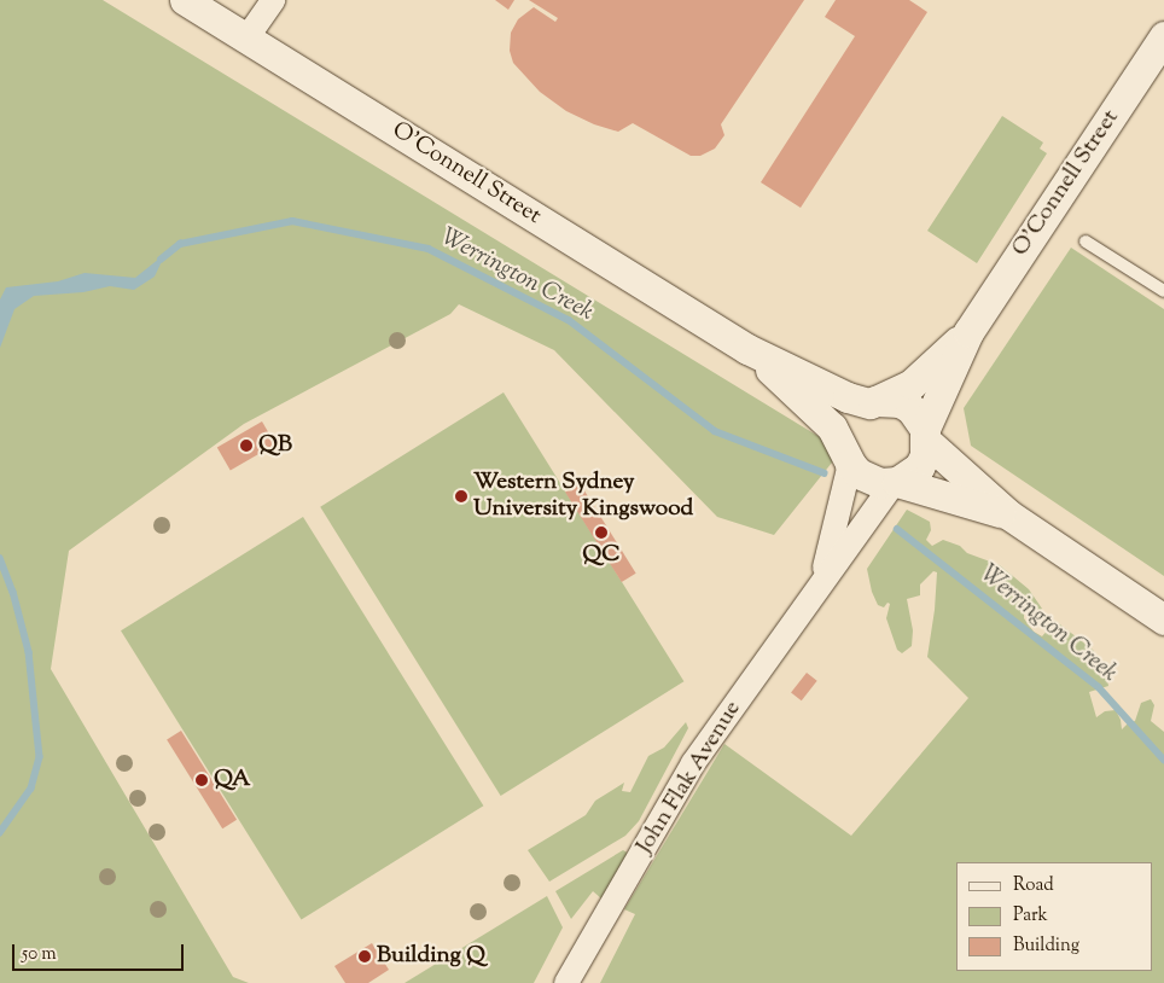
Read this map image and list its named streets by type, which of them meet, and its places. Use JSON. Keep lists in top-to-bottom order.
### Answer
{
  "streets": {
    "street": ["O'Connell Street", "John Flak Avenue"]
  },
  "crossings": [
    ["O'Connell Street", "John Flak Avenue"]
  ],
  "water": ["Werrington Creek"],
  "places": [
    "QB",
    "Western Sydney University Kingswood",
    "QC",
    "QA",
    "Building Q"
  ],
  "legend": ["Road", "Park", "Building"],
  "scale_bar": "50 m"
}
